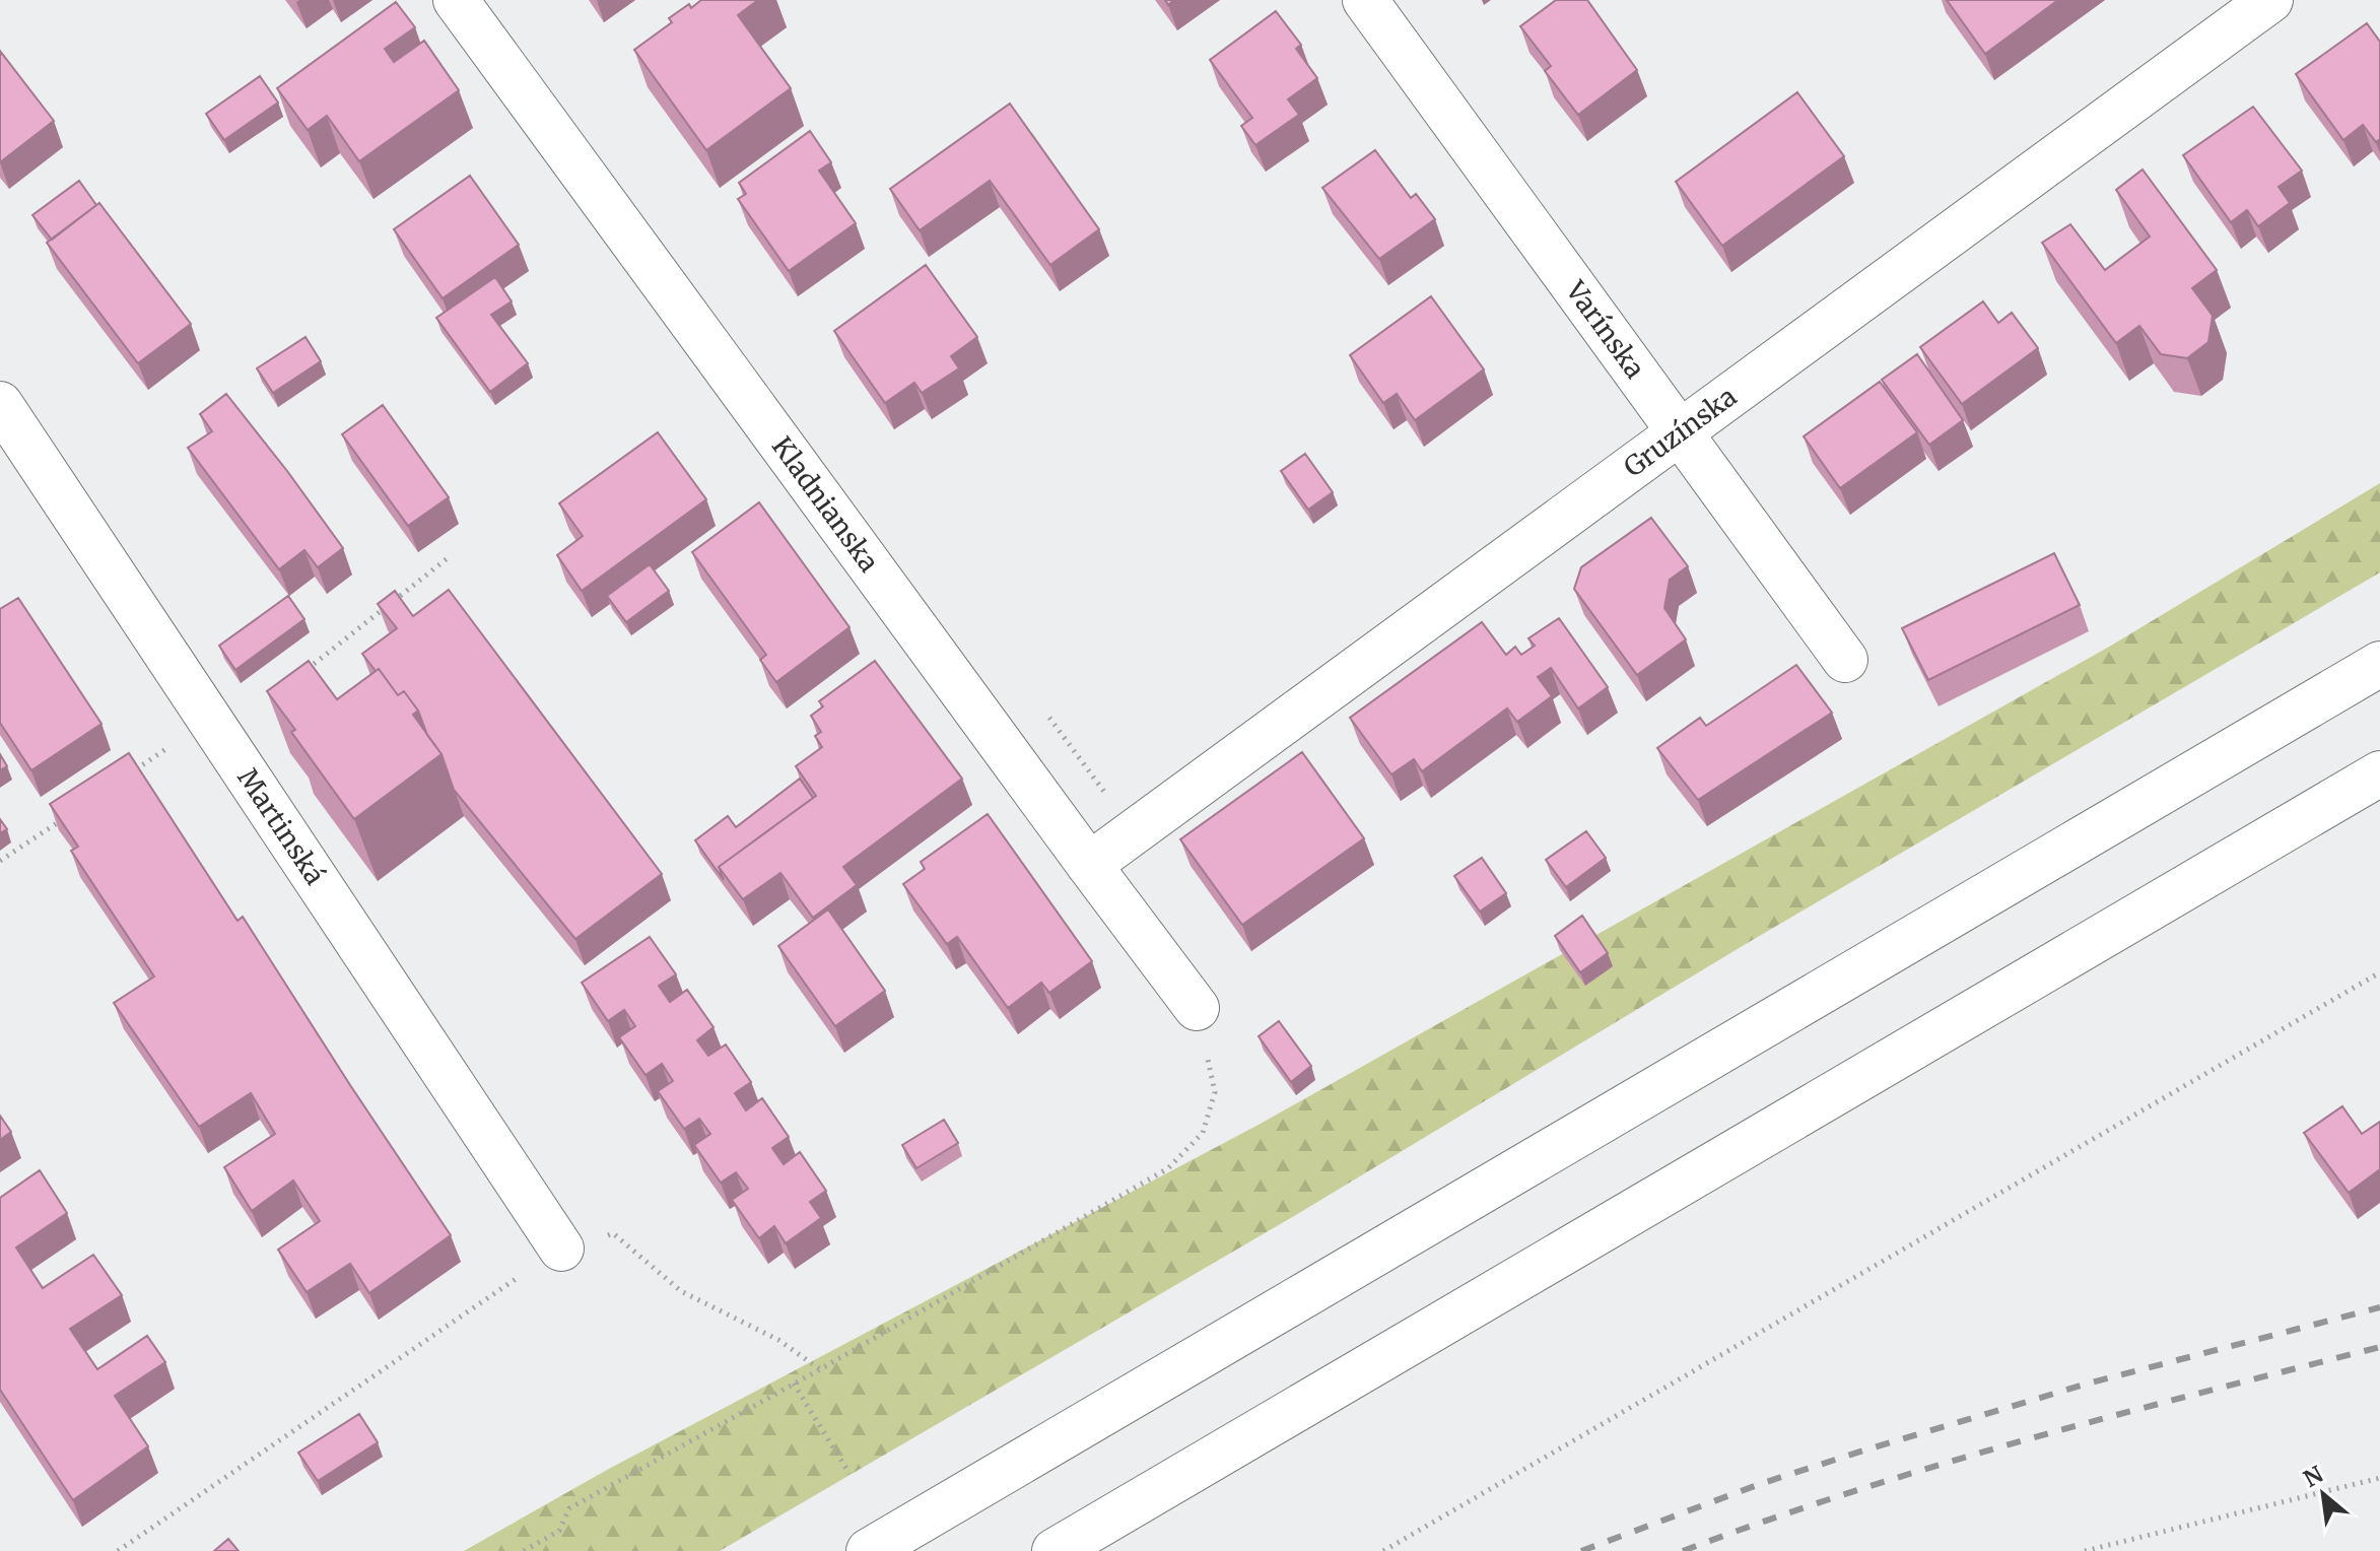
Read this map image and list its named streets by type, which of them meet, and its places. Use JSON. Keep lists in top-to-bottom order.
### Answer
{
  "streets": {
    "main road": [
      "Varínska",
      "Gruzínska",
      "Kladnianska",
      "Martinská"
    ]
  },
  "crossings": [
    ["Varínska", "Gruzínska"],
    ["Gruzínska", "Kladnianska"]
  ],
  "north": "top left"
}
